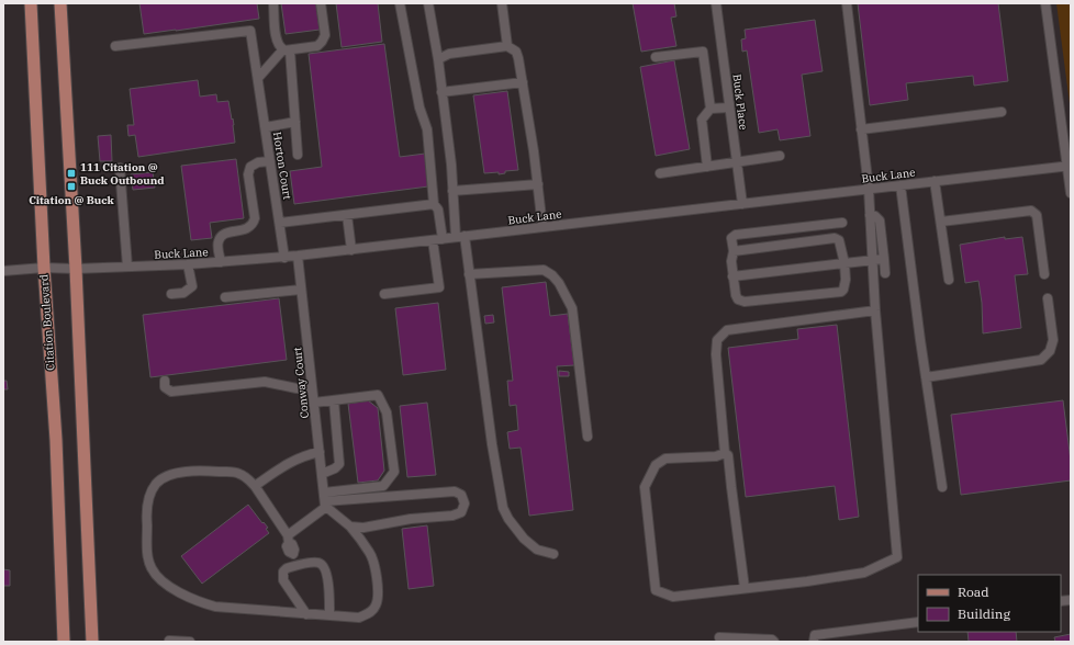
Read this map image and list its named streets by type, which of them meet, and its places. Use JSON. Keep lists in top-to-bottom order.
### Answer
{
  "streets": {
    "main road": ["Citation Boulevard"],
    "street": [
      "Buck Place",
      "Horton Court",
      "Buck Lane",
      "Conway Court"
    ]
  },
  "crossings": [
    ["Buck Place", "Buck Lane"],
    ["Horton Court", "Buck Lane"],
    ["Buck Lane", "Citation Boulevard"],
    ["Buck Lane", "Conway Court"]
  ],
  "places": {
    "transit": ["111 Citation @ Buck Outbound", "Citation @ Buck"]
  },
  "legend": ["Road", "Building"]
}
